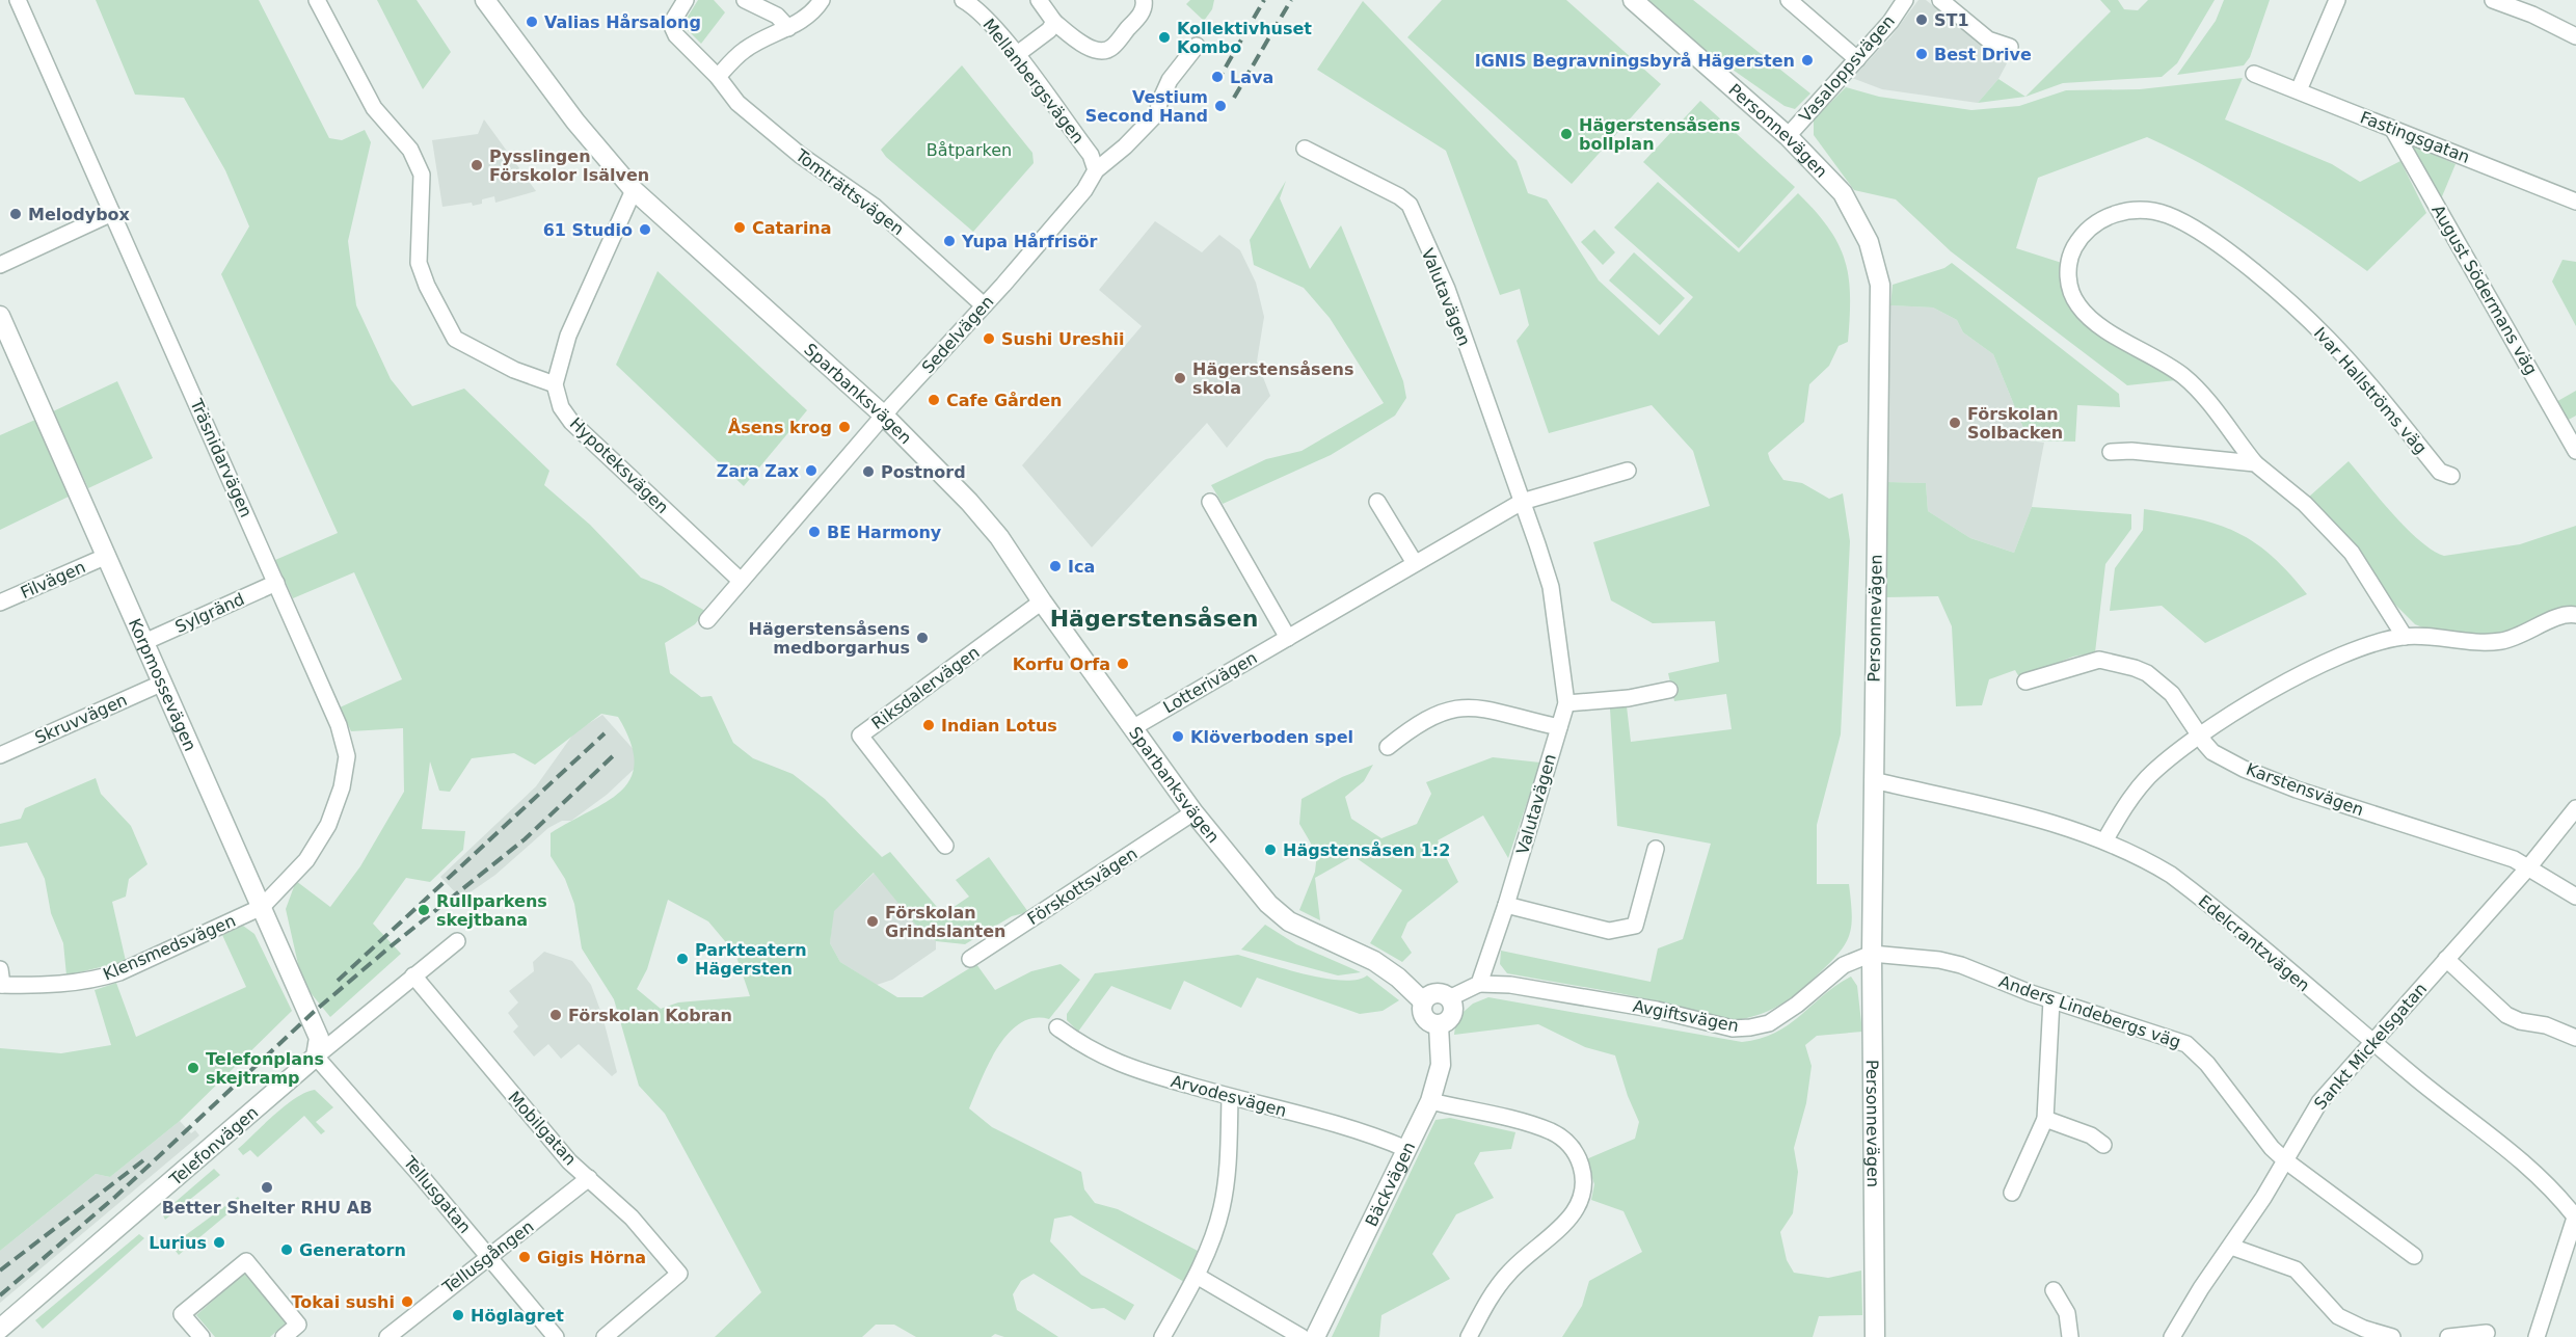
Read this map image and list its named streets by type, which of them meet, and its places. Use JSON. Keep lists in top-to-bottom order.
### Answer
{
  "streets": {
    "street": [
      "Vasaloppsvägen",
      "Mellanbergsvägen",
      "Personnevägen",
      "Fastingsgatan",
      "Tomträttsvägen",
      "August Södermans väg",
      "Valutavägen",
      "Sedelvägen",
      "Ivar Hallströms väg",
      "Sparbanksvägen",
      "Träsnidarvägen",
      "Hypoteksvägen",
      "Filvägen",
      "Sylgränd",
      "Lotterivägen",
      "Korpmossevägen",
      "Riksdalervägen",
      "Skruvvägen",
      "Karstensvägen",
      "Förskottsvägen",
      "Edelcrantzvägen",
      "Klensmedsvägen",
      "Anders Lindebergs väg",
      "Avgiftsvägen",
      "Sankt Mickelsgatan",
      "Arvodesvägen",
      "Mobilgatan",
      "Telefonvägen",
      "Bäckvägen",
      "Tellusgatan",
      "Tellusgången"
    ]
  },
  "crossings": [
    ["Vasaloppsvägen", "Personnevägen"],
    ["Mellanbergsvägen", "Sedelvägen"],
    ["Personnevägen", "Edelcrantzvägen"],
    ["Personnevägen", "Anders Lindebergs väg"],
    ["Personnevägen", "Avgiftsvägen"],
    ["Fastingsgatan", "August Södermans väg"],
    ["Tomträttsvägen", "Sedelvägen"],
    ["Valutavägen", "Lotterivägen"],
    ["Valutavägen", "Avgiftsvägen"],
    ["Sedelvägen", "Sparbanksvägen"],
    ["Sedelvägen", "Hypoteksvägen"],
    ["Sparbanksvägen", "Lotterivägen"],
    ["Sparbanksvägen", "Riksdalervägen"],
    ["Sparbanksvägen", "Förskottsvägen"],
    ["Sparbanksvägen", "Bäckvägen"],
    ["Träsnidarvägen", "Sylgränd"],
    ["Träsnidarvägen", "Korpmossevägen"],
    ["Träsnidarvägen", "Klensmedsvägen"],
    ["Filvägen", "Korpmossevägen"],
    ["Sylgränd", "Korpmossevägen"],
    ["Korpmossevägen", "Skruvvägen"],
    ["Korpmossevägen", "Klensmedsvägen"],
    ["Korpmossevägen", "Telefonvägen"],
    ["Korpmossevägen", "Tellusgatan"],
    ["Karstensvägen", "Sankt Mickelsgatan"],
    ["Edelcrantzvägen", "Sankt Mickelsgatan"],
    ["Anders Lindebergs väg", "Avgiftsvägen"],
    ["Anders Lindebergs väg", "Sankt Mickelsgatan"],
    ["Arvodesvägen", "Bäckvägen"],
    ["Mobilgatan", "Telefonvägen"],
    ["Mobilgatan", "Tellusgången"],
    ["Telefonvägen", "Tellusgatan"],
    ["Tellusgatan", "Tellusgången"]
  ],
  "districts": ["Hägerstensåsen"],
  "parks": ["Båtparken"],
  "places": [
    "ST1",
    "Valias Hårsalong",
    "Kollektivhuset Kombo",
    "Best Drive",
    "IGNIS Begravningsbyrå Hägersten",
    "Lava",
    "Vestium Second Hand",
    "Hägerstensåsens bollplan",
    "Pysslingen Förskolor Isälven",
    "Melodybox",
    "Catarina",
    "61 Studio",
    "Yupa Hårfrisör",
    "Sushi Ureshii",
    "Hägerstensåsens skola",
    "Cafe Gården",
    "Förskolan Solbacken",
    "Åsens krog",
    "Zara Zax",
    "Postnord",
    "BE Harmony",
    "Ica",
    "Hägerstensåsens medborgarhus",
    "Korfu Orfa",
    "Indian Lotus",
    "Klöverboden spel",
    "Hägstensåsen 1:2",
    "Rullparkens skejtbana",
    "Förskolan Grindslanten",
    "Parkteatern Hägersten",
    "Förskolan Kobran",
    "Telefonplans skejtramp",
    "Better Shelter RHU AB",
    "Lurius",
    "Generatorn",
    "Gigis Hörna",
    "Tokai sushi",
    "Höglagret"
  ]
}
